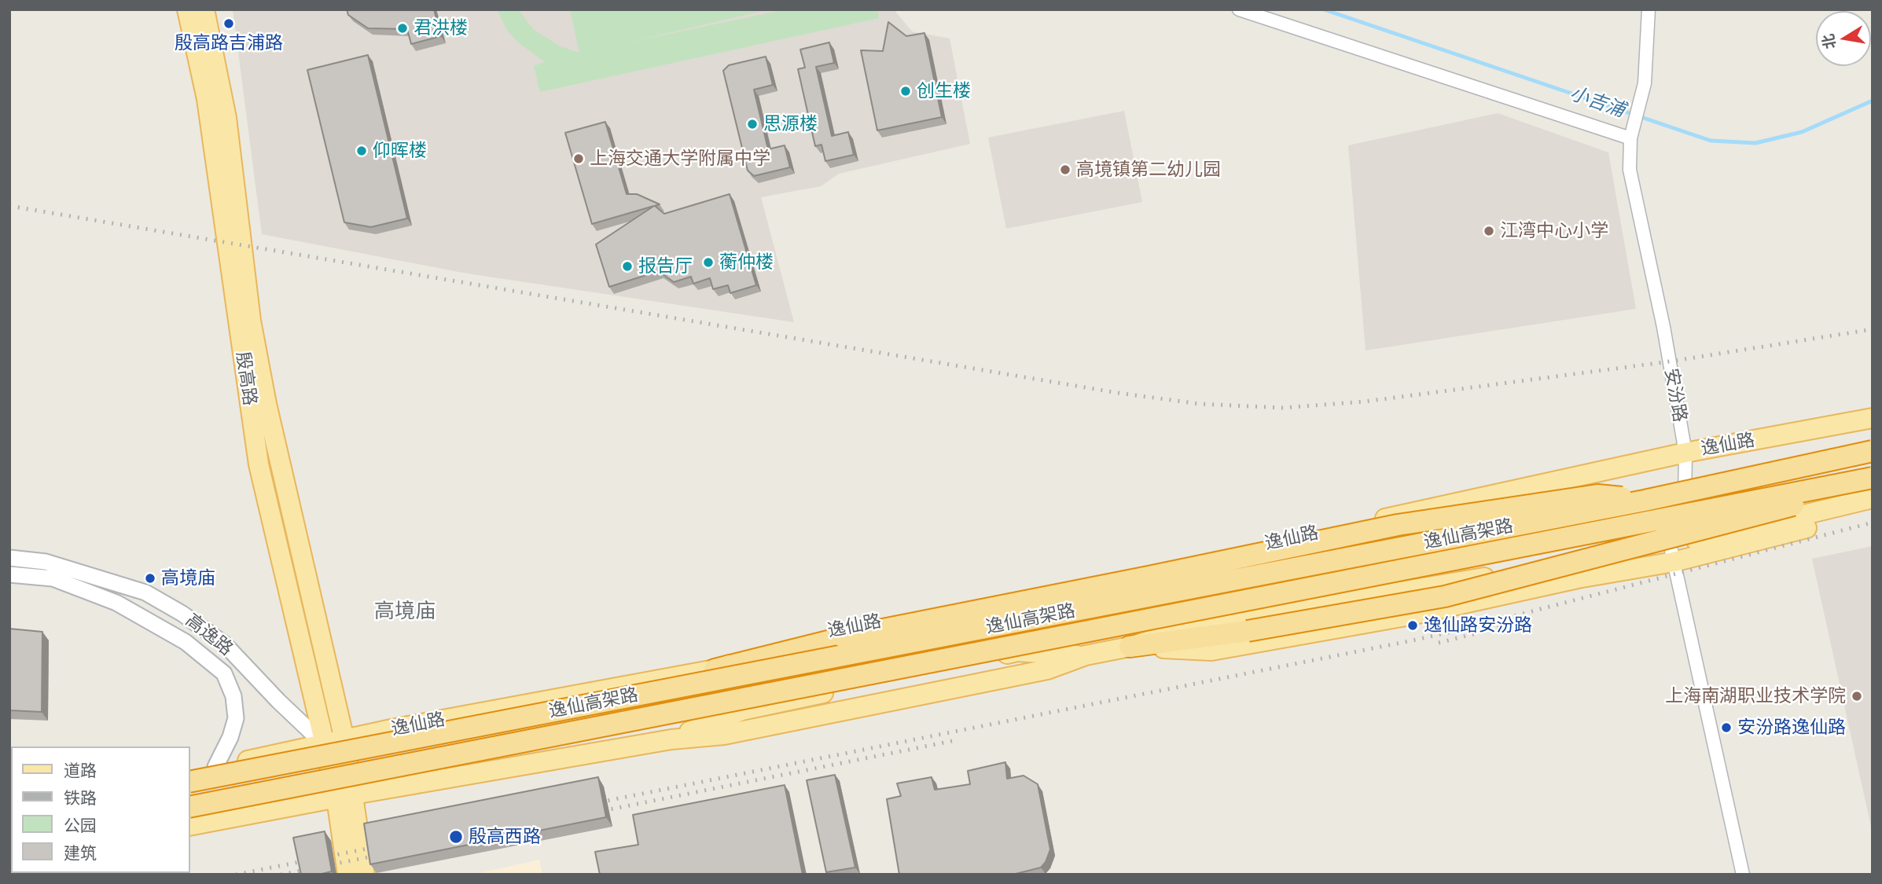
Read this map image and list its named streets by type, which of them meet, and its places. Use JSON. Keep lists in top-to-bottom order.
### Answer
{
  "streets": {
    "highway": ["逸仙高架路"],
    "main road": ["殷高路", "逸仙路"],
    "street": ["安汾路", "高逸路"]
  },
  "crossings": [
    ["殷高路", "逸仙路"],
    ["殷高路", "高逸路"],
    ["安汾路", "逸仙路"],
    ["逸仙路", "逸仙高架路"],
    ["逸仙路", "高逸路"]
  ],
  "districts": ["高境庙"],
  "water": ["小吉浦"],
  "places": [
    "殷高路吉浦路",
    "君洪楼",
    "创生楼",
    "思源楼",
    "仰晖楼",
    "上海交通大学附属中学",
    "高境镇第二幼儿园",
    "江湾中心小学",
    "蘅仲楼",
    "报告厅",
    "高境庙",
    "逸仙路安汾路",
    "上海南湖职业技术学院",
    "安汾路逸仙路",
    "殷高西路"
  ],
  "legend": [
    "道路",
    "铁路",
    "公园",
    "建筑"
  ],
  "north": "left"
}
